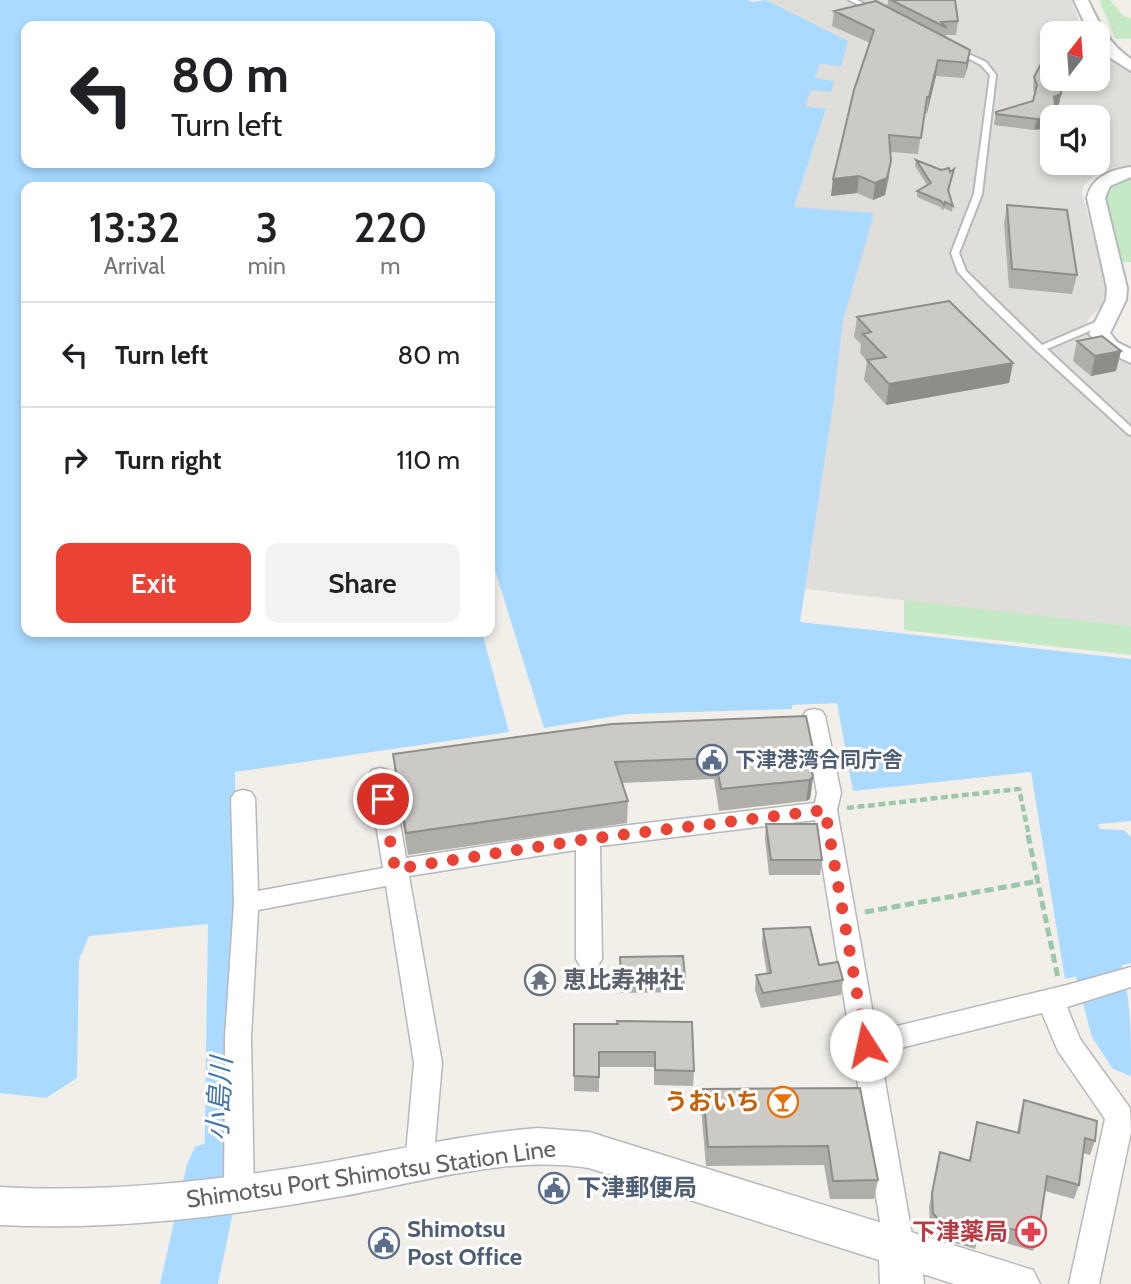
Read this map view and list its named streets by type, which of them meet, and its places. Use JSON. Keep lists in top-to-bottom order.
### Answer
{
  "streets": {
    "main road": ["Shimotsu Port Shimotsu Station Line"]
  },
  "water": ["小島川"],
  "places": {
    "public building": ["下津港湾合同庁舎", "下津郵便局", "Shimotsu Post Office"],
    "temple": ["恵比寿神社"],
    "bar": ["うおいち"],
    "pharmacy": ["下津薬局"]
  },
  "north": "top",
  "page": {
    "turn": ["80 m", "Turn left"],
    "eta": [
      "13:32",
      "Arrival",
      "3",
      "min",
      "220",
      "m"
    ],
    "list": [
      {
        "name": "Turn left",
        "value": "80 m"
      },
      {
        "name": "Turn right",
        "value": "110 m"
      }
    ],
    "buttons": ["Exit", "Share"]
  }
}
